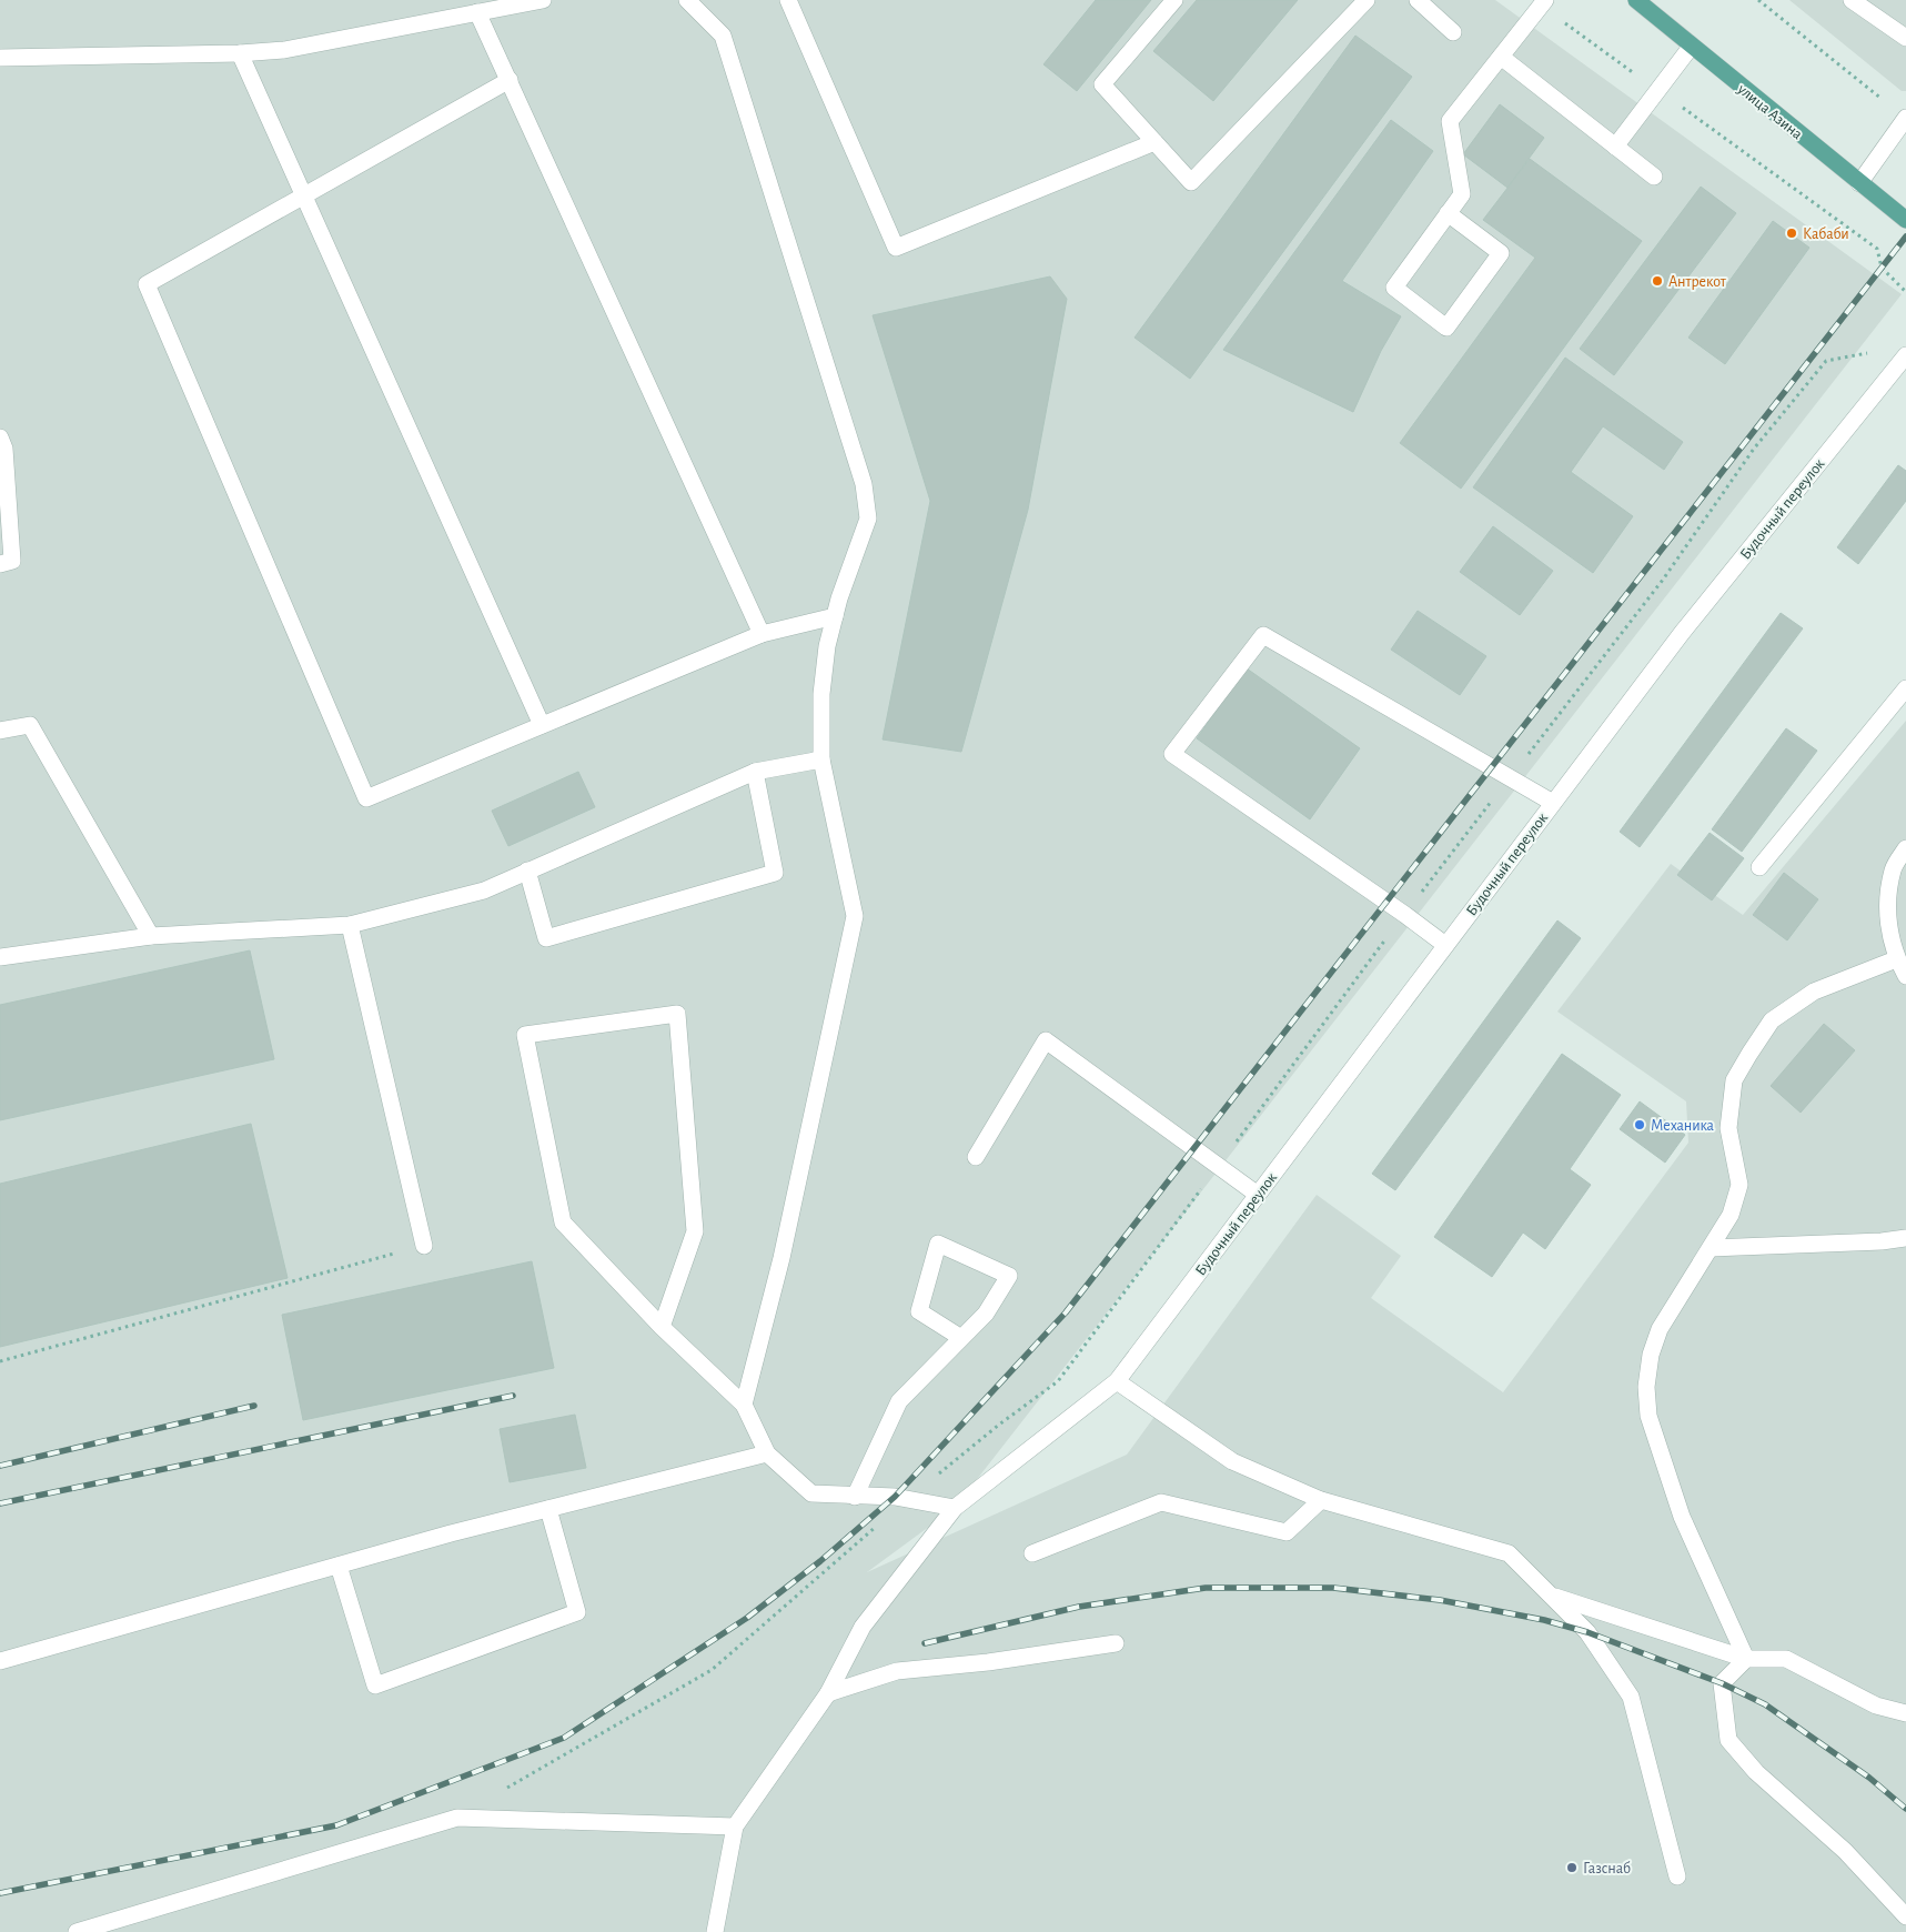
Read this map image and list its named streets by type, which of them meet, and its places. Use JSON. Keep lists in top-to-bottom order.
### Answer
{
  "streets": {
    "main road": ["улица Азина"],
    "street": ["Будочный переулок"]
  },
  "places": [
    "Кабаби",
    "Антрекот",
    "Механика",
    "Газснаб"
  ]
}
